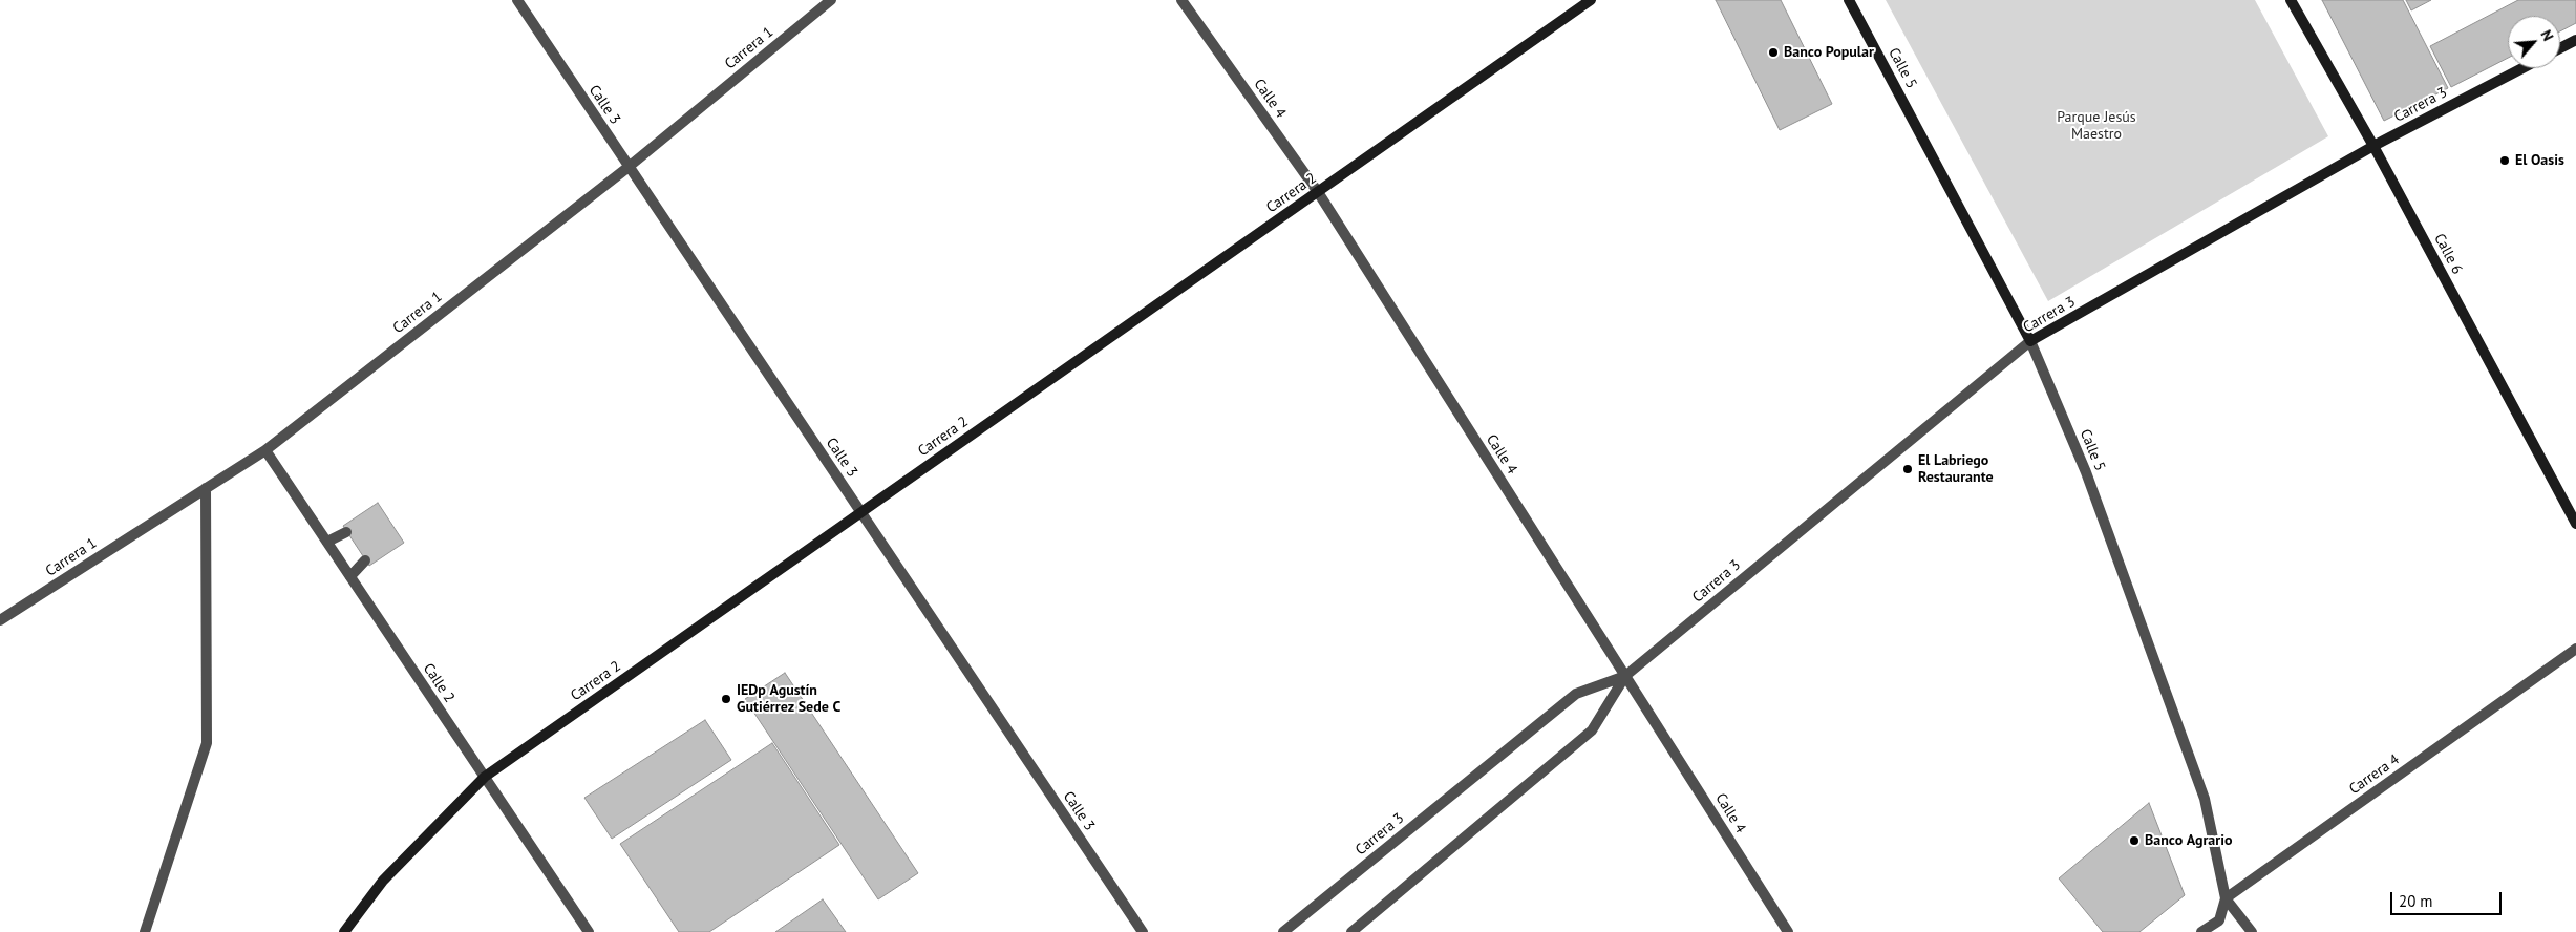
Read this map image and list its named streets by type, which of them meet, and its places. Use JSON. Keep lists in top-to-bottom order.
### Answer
{
  "streets": {
    "street": [
      "Carrera 1",
      "Calle 5",
      "Calle 4",
      "Calle 3",
      "Carrera 3",
      "Carrera 2",
      "Calle 6",
      "Calle 2",
      "Carrera 4"
    ]
  },
  "crossings": [
    ["Carrera 1", "Calle 3"],
    ["Carrera 1", "Calle 2"],
    ["Calle 5", "Carrera 3"],
    ["Calle 5", "Carrera 4"],
    ["Calle 4", "Carrera 3"],
    ["Calle 4", "Carrera 2"],
    ["Calle 3", "Carrera 2"],
    ["Carrera 3", "Calle 6"],
    ["Carrera 2", "Calle 2"]
  ],
  "parks": ["Parque Jesús Maestro"],
  "places": [
    "Banco Popular",
    "El Oasis",
    "El Labriego Restaurante",
    "IEDp Agustín Gutiérrez Sede C",
    "Banco Agrario"
  ],
  "scale_bar": "20 m",
  "north": "top right"
}
